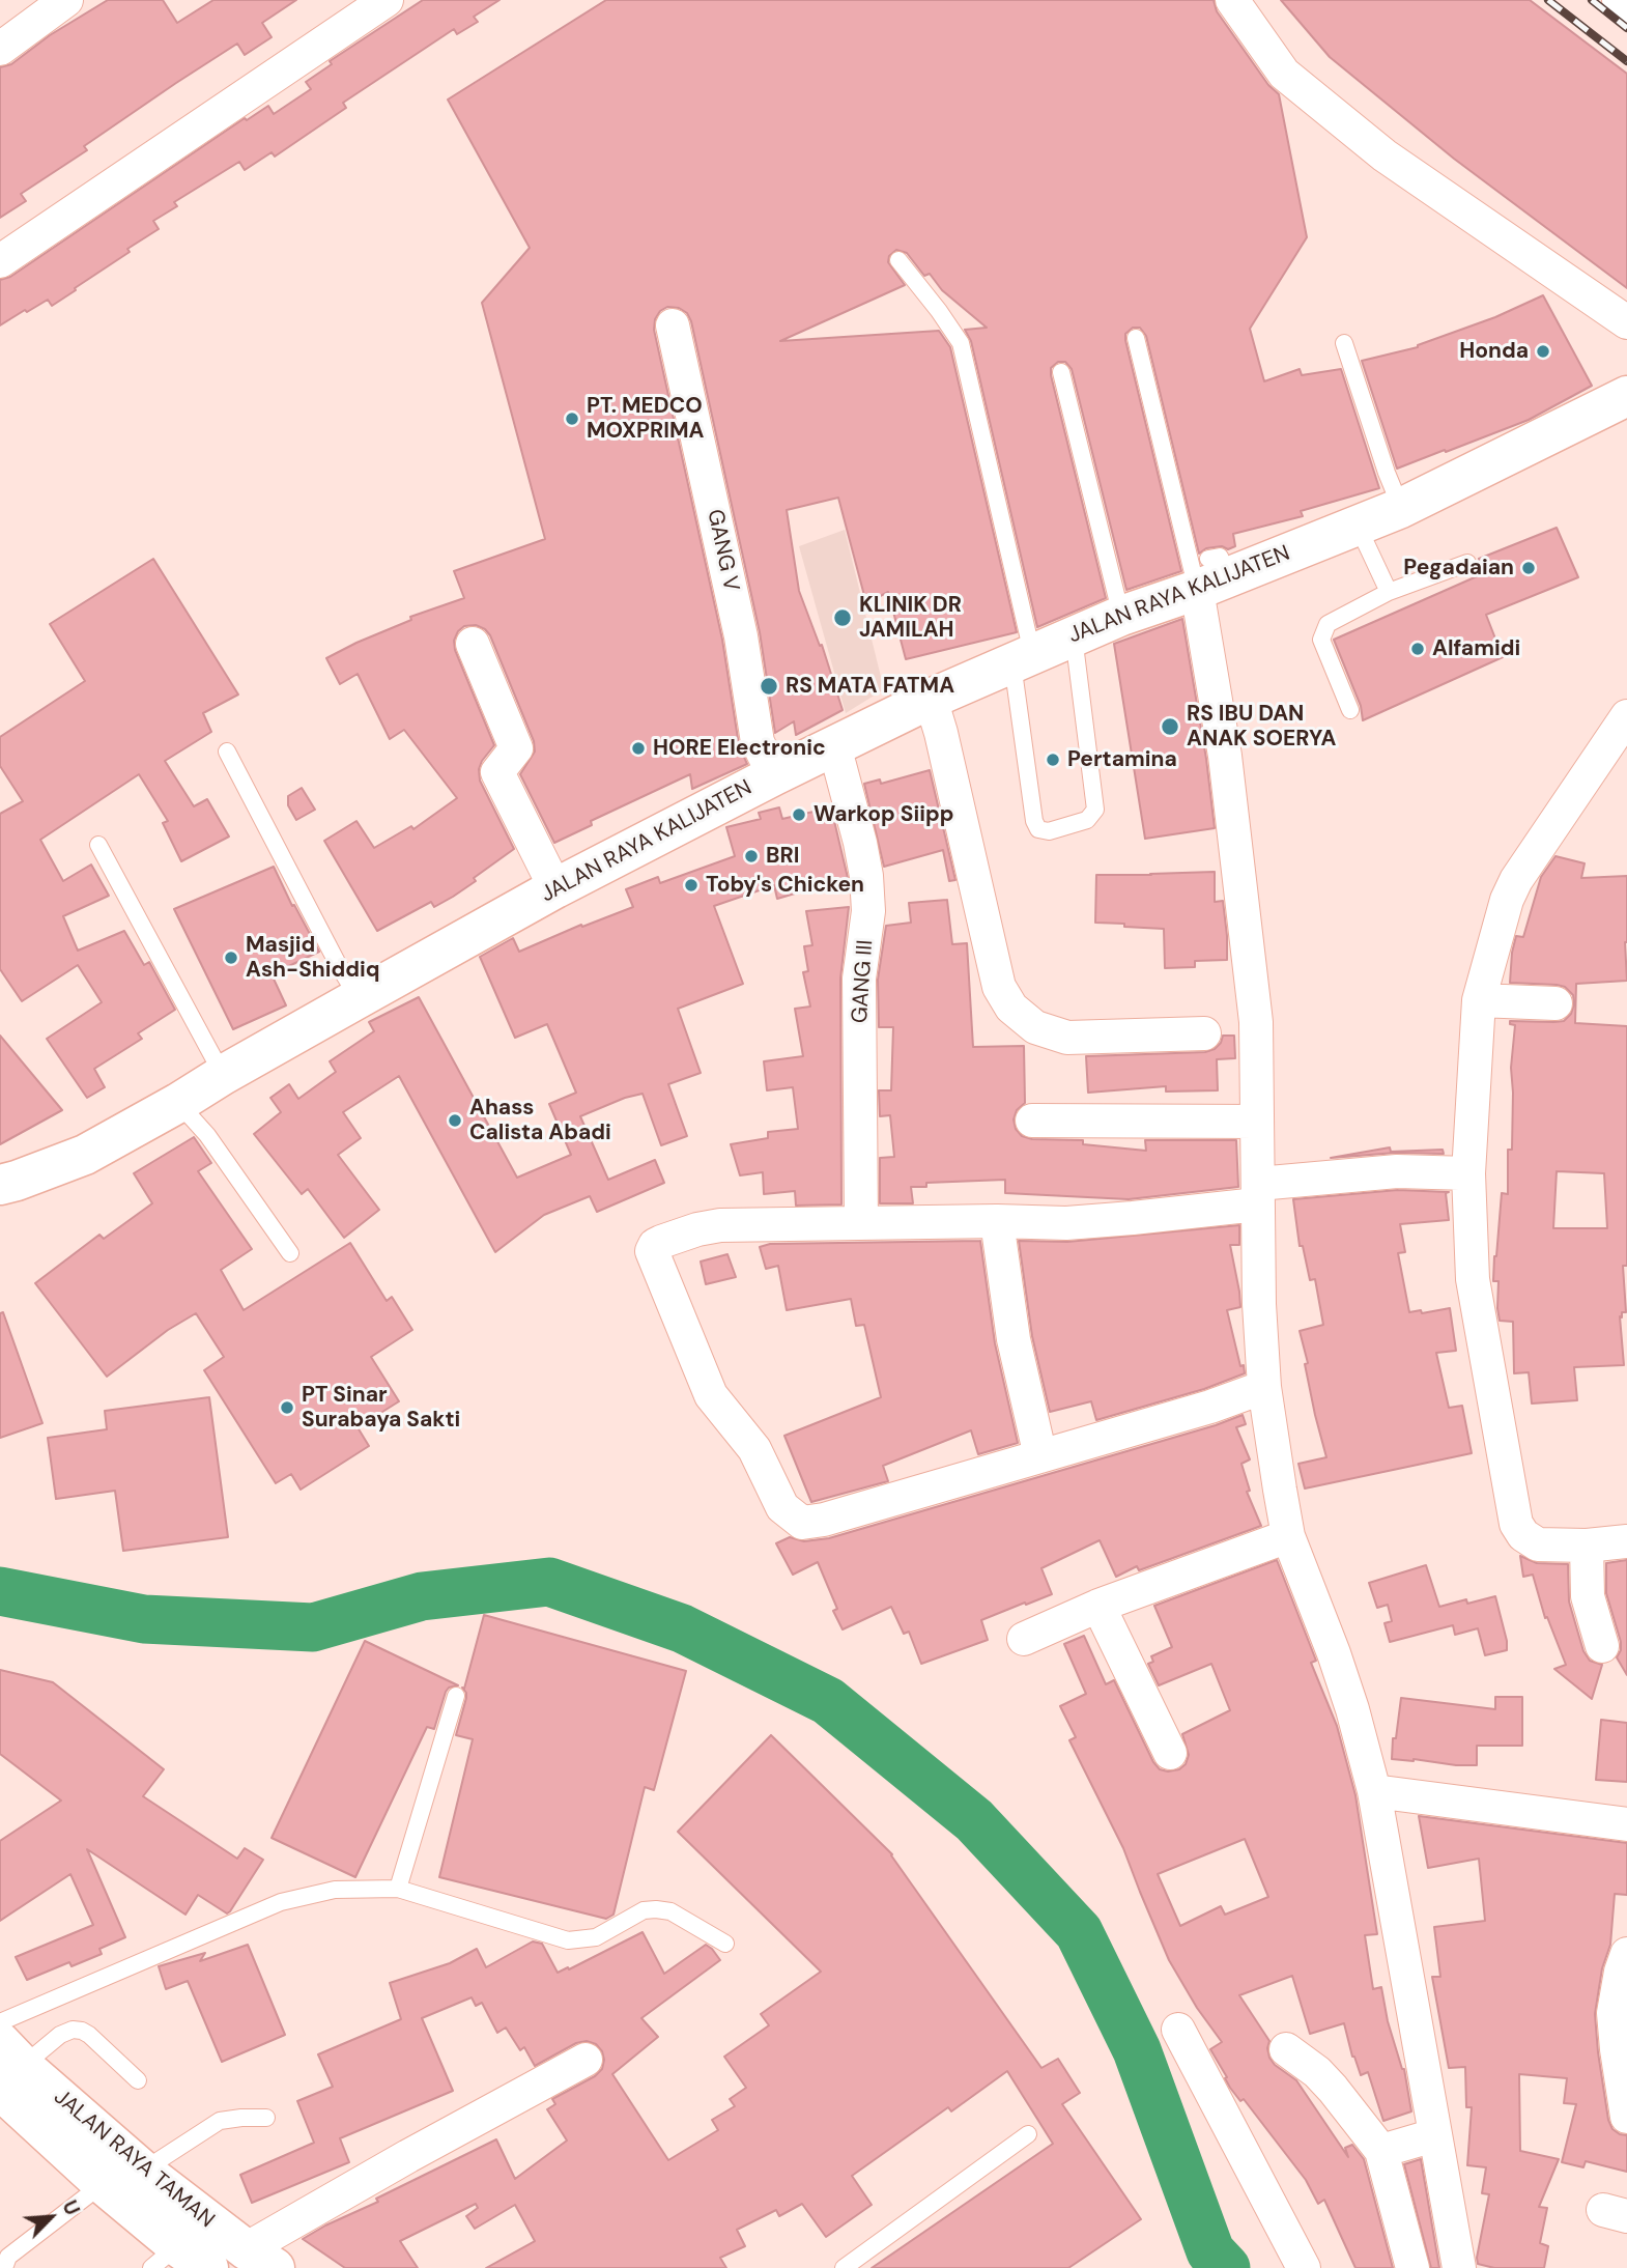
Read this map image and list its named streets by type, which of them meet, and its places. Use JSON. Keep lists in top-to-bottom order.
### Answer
{
  "streets": {
    "main road": ["JALAN RAYA KALIJATEN", "JALAN RAYA TAMAN"],
    "street": ["GANG V", "GANG III"]
  },
  "crossings": [
    ["GANG V", "JALAN RAYA KALIJATEN"],
    ["JALAN RAYA KALIJATEN", "GANG III"]
  ],
  "places": [
    "Honda",
    "PT. MEDCO MOXPRIMA",
    "Pegadaian",
    "KLINIK DR JAMILAH",
    "Alfamidi",
    "RS MATA FATMA",
    "RS IBU DAN ANAK SOERYA",
    "HORE Electronic",
    "Pertamina",
    "Warkop Siipp",
    "BRI",
    "Toby's Chicken",
    "Masjid Ash-Shiddiq",
    "Ahass Calista Abadi",
    "PT Sinar Surabaya Sakti"
  ],
  "north": "top right"
}
